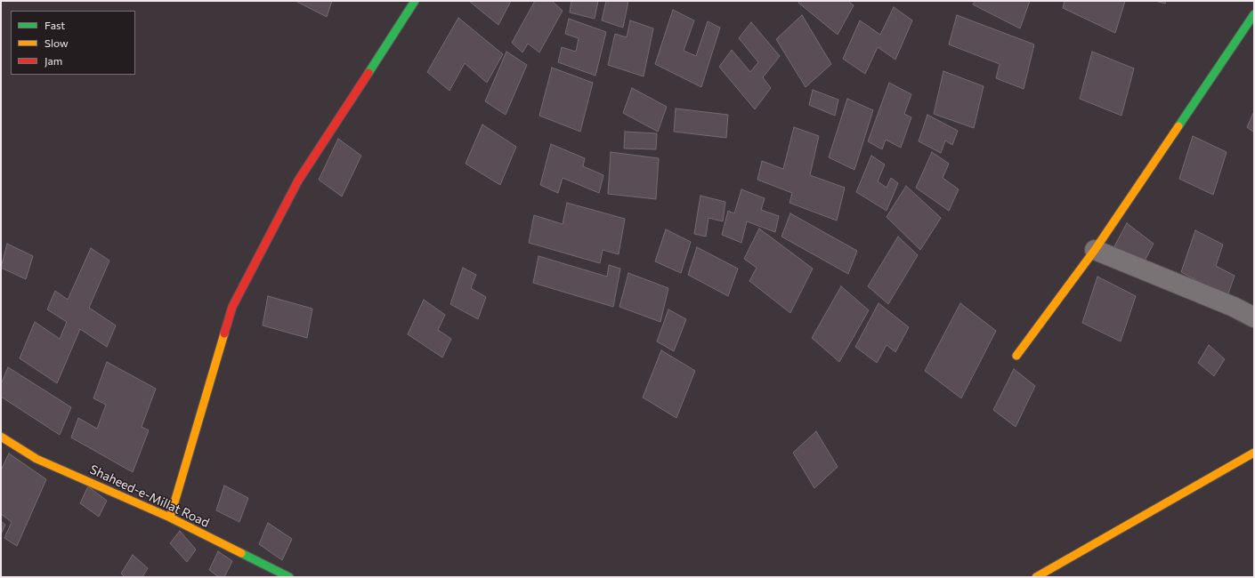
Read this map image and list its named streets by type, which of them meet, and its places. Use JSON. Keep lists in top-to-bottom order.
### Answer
{
  "streets": {
    "street": ["Shaheed-e-Millat Road"]
  },
  "legend": ["Fast", "Slow", "Jam"]
}
